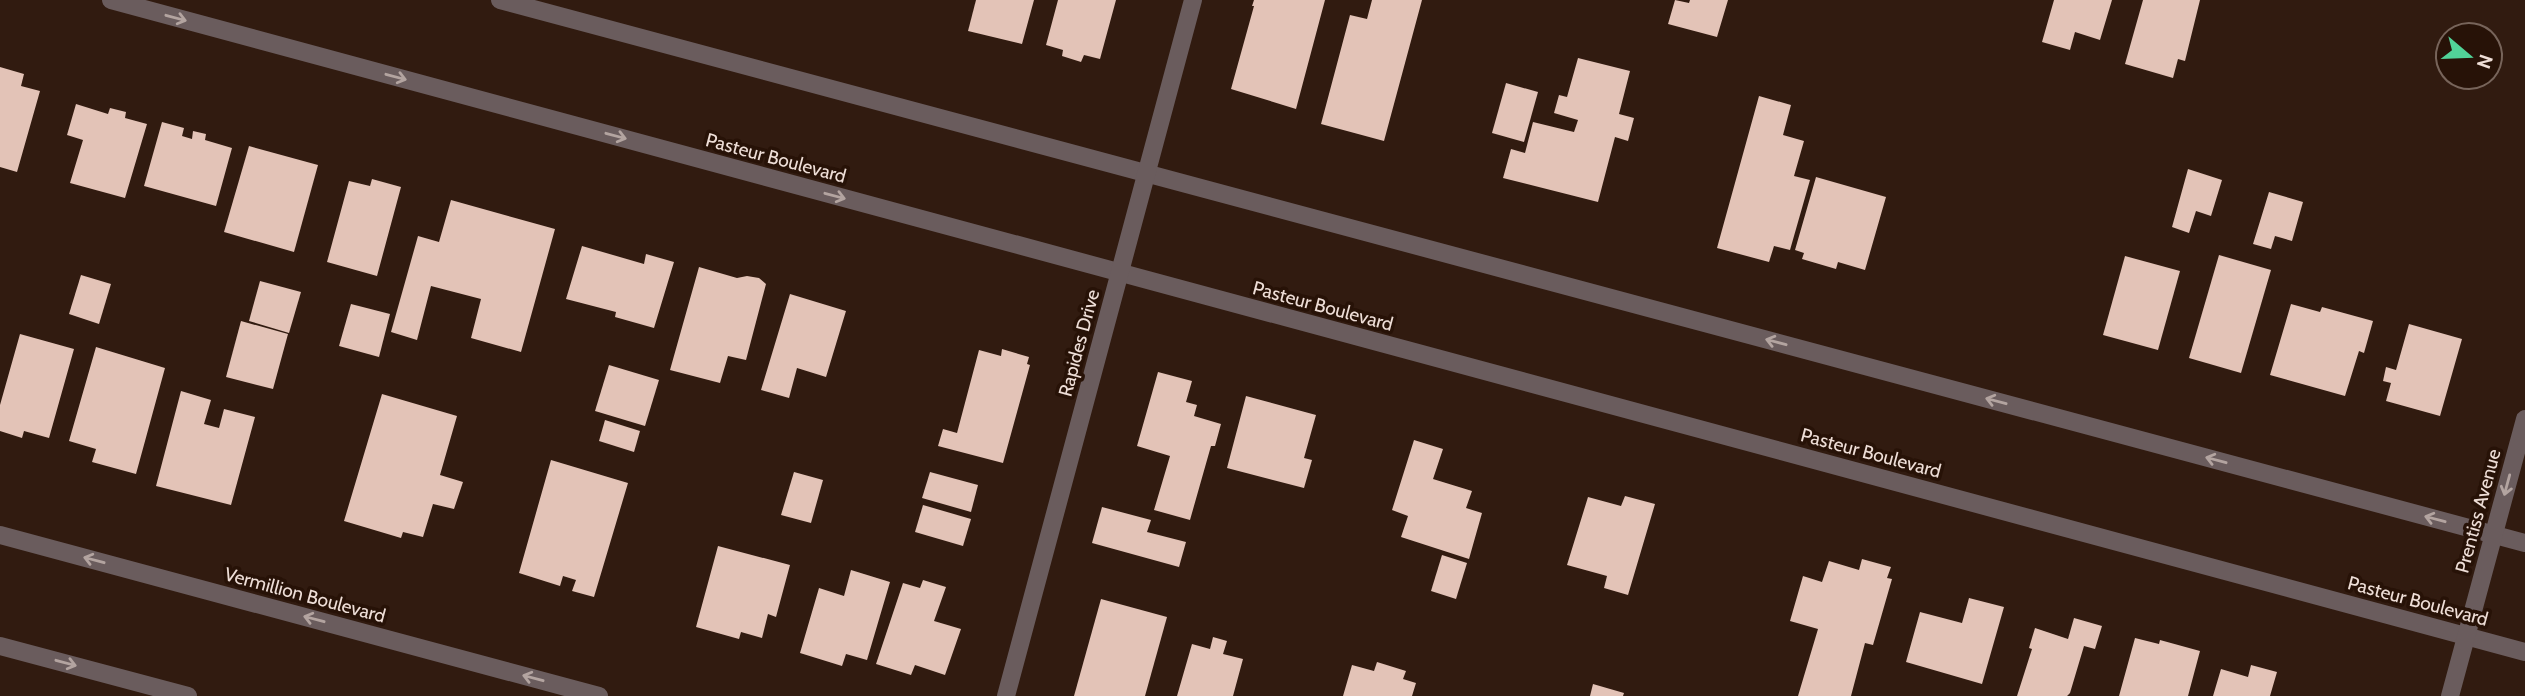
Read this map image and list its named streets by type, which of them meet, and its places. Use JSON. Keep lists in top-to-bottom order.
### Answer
{
  "streets": {
    "street": [
      "Pasteur Boulevard",
      "Rapides Drive",
      "Prentiss Avenue",
      "Vermillion Boulevard"
    ]
  },
  "crossings": [
    ["Pasteur Boulevard", "Rapides Drive"],
    ["Pasteur Boulevard", "Prentiss Avenue"]
  ],
  "one_way": ["Prentiss Avenue"],
  "north": "right"
}
